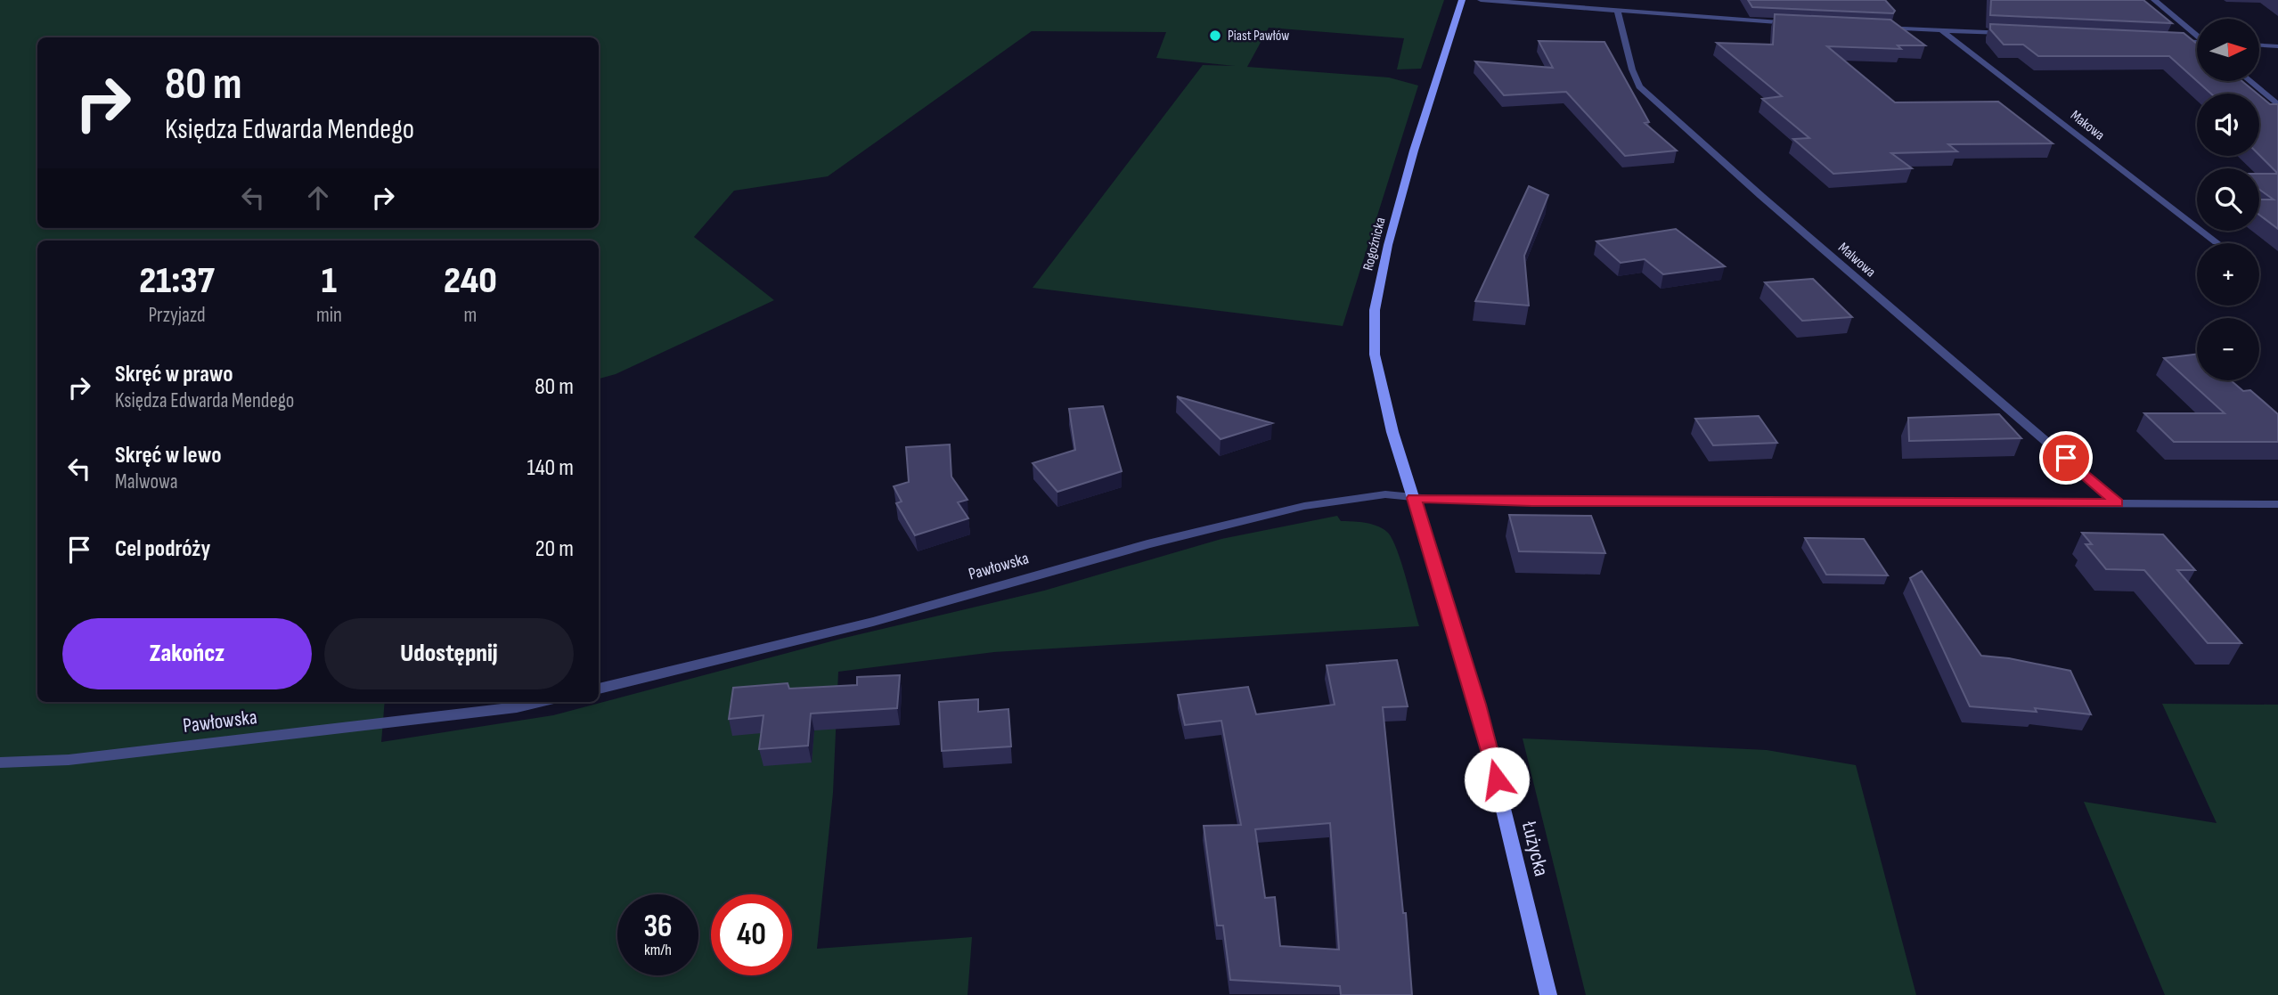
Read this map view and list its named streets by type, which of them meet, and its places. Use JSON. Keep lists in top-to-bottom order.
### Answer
{
  "streets": {
    "street": [
      "Makowa",
      "Rogoźnicka",
      "Malwowa",
      "Pawłowska",
      "Łużycka"
    ]
  },
  "crossings": [
    ["Rogoźnicka", "Pawłowska"],
    ["Rogoźnicka", "Łużycka"],
    ["Malwowa", "Pawłowska"],
    ["Pawłowska", "Łużycka"]
  ],
  "places": ["Piast Pawłów"],
  "north": "right",
  "page": {
    "map_buttons": ["+", "−"],
    "turn": ["80 m", "Księdza Edwarda Mendego"],
    "eta": [
      "21:37",
      "Przyjazd",
      "1",
      "min",
      "240",
      "m"
    ],
    "list": [
      {
        "name": "Skręć w prawo",
        "note": "Księdza Edwarda Mendego",
        "value": "80 m"
      },
      {
        "name": "Skręć w lewo",
        "note": "Malwowa",
        "value": "140 m"
      },
      {
        "name": "Cel podróży",
        "value": "20 m"
      }
    ],
    "buttons": ["Zakończ", "Udostępnij"],
    "speed": "36 km/h",
    "limit": "40"
  }
}
